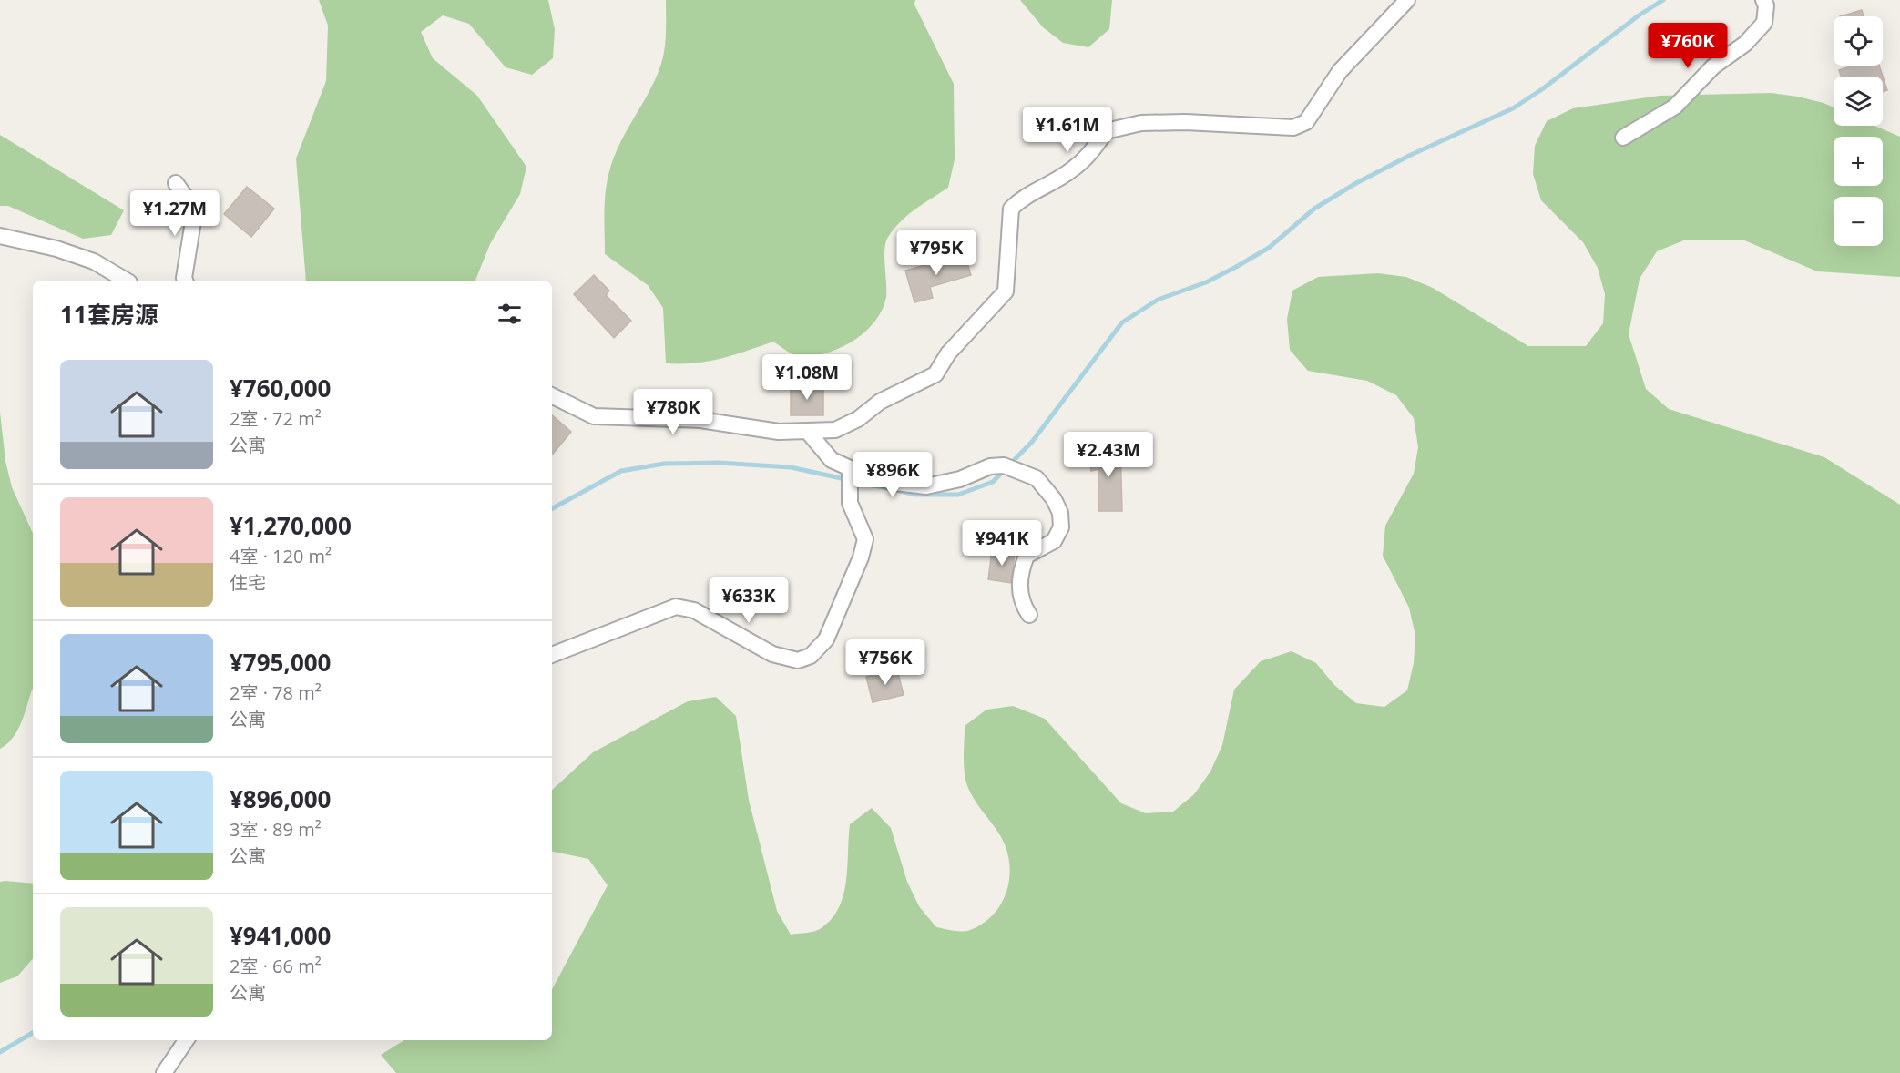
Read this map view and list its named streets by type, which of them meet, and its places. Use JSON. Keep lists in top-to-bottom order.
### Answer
{
  "page": {
    "map_buttons": ["+", "−"],
    "price": [
      "¥760K",
      "¥1.61M",
      "¥1.27M",
      "¥795K",
      "¥1.08M",
      "¥780K",
      "¥2.43M",
      "¥896K",
      "¥941K",
      "¥633K",
      "¥756K"
    ],
    "heading": "11套房源",
    "list": [
      {
        "name": "¥760,000",
        "note": "2室 · 72 m² · 公寓"
      },
      {
        "name": "¥1,270,000",
        "note": "4室 · 120 m² · 住宅"
      },
      {
        "name": "¥795,000",
        "note": "2室 · 78 m² · 公寓"
      },
      {
        "name": "¥896,000",
        "note": "3室 · 89 m² · 公寓"
      },
      {
        "name": "¥941,000",
        "note": "2室 · 66 m² · 公寓"
      }
    ]
  }
}
